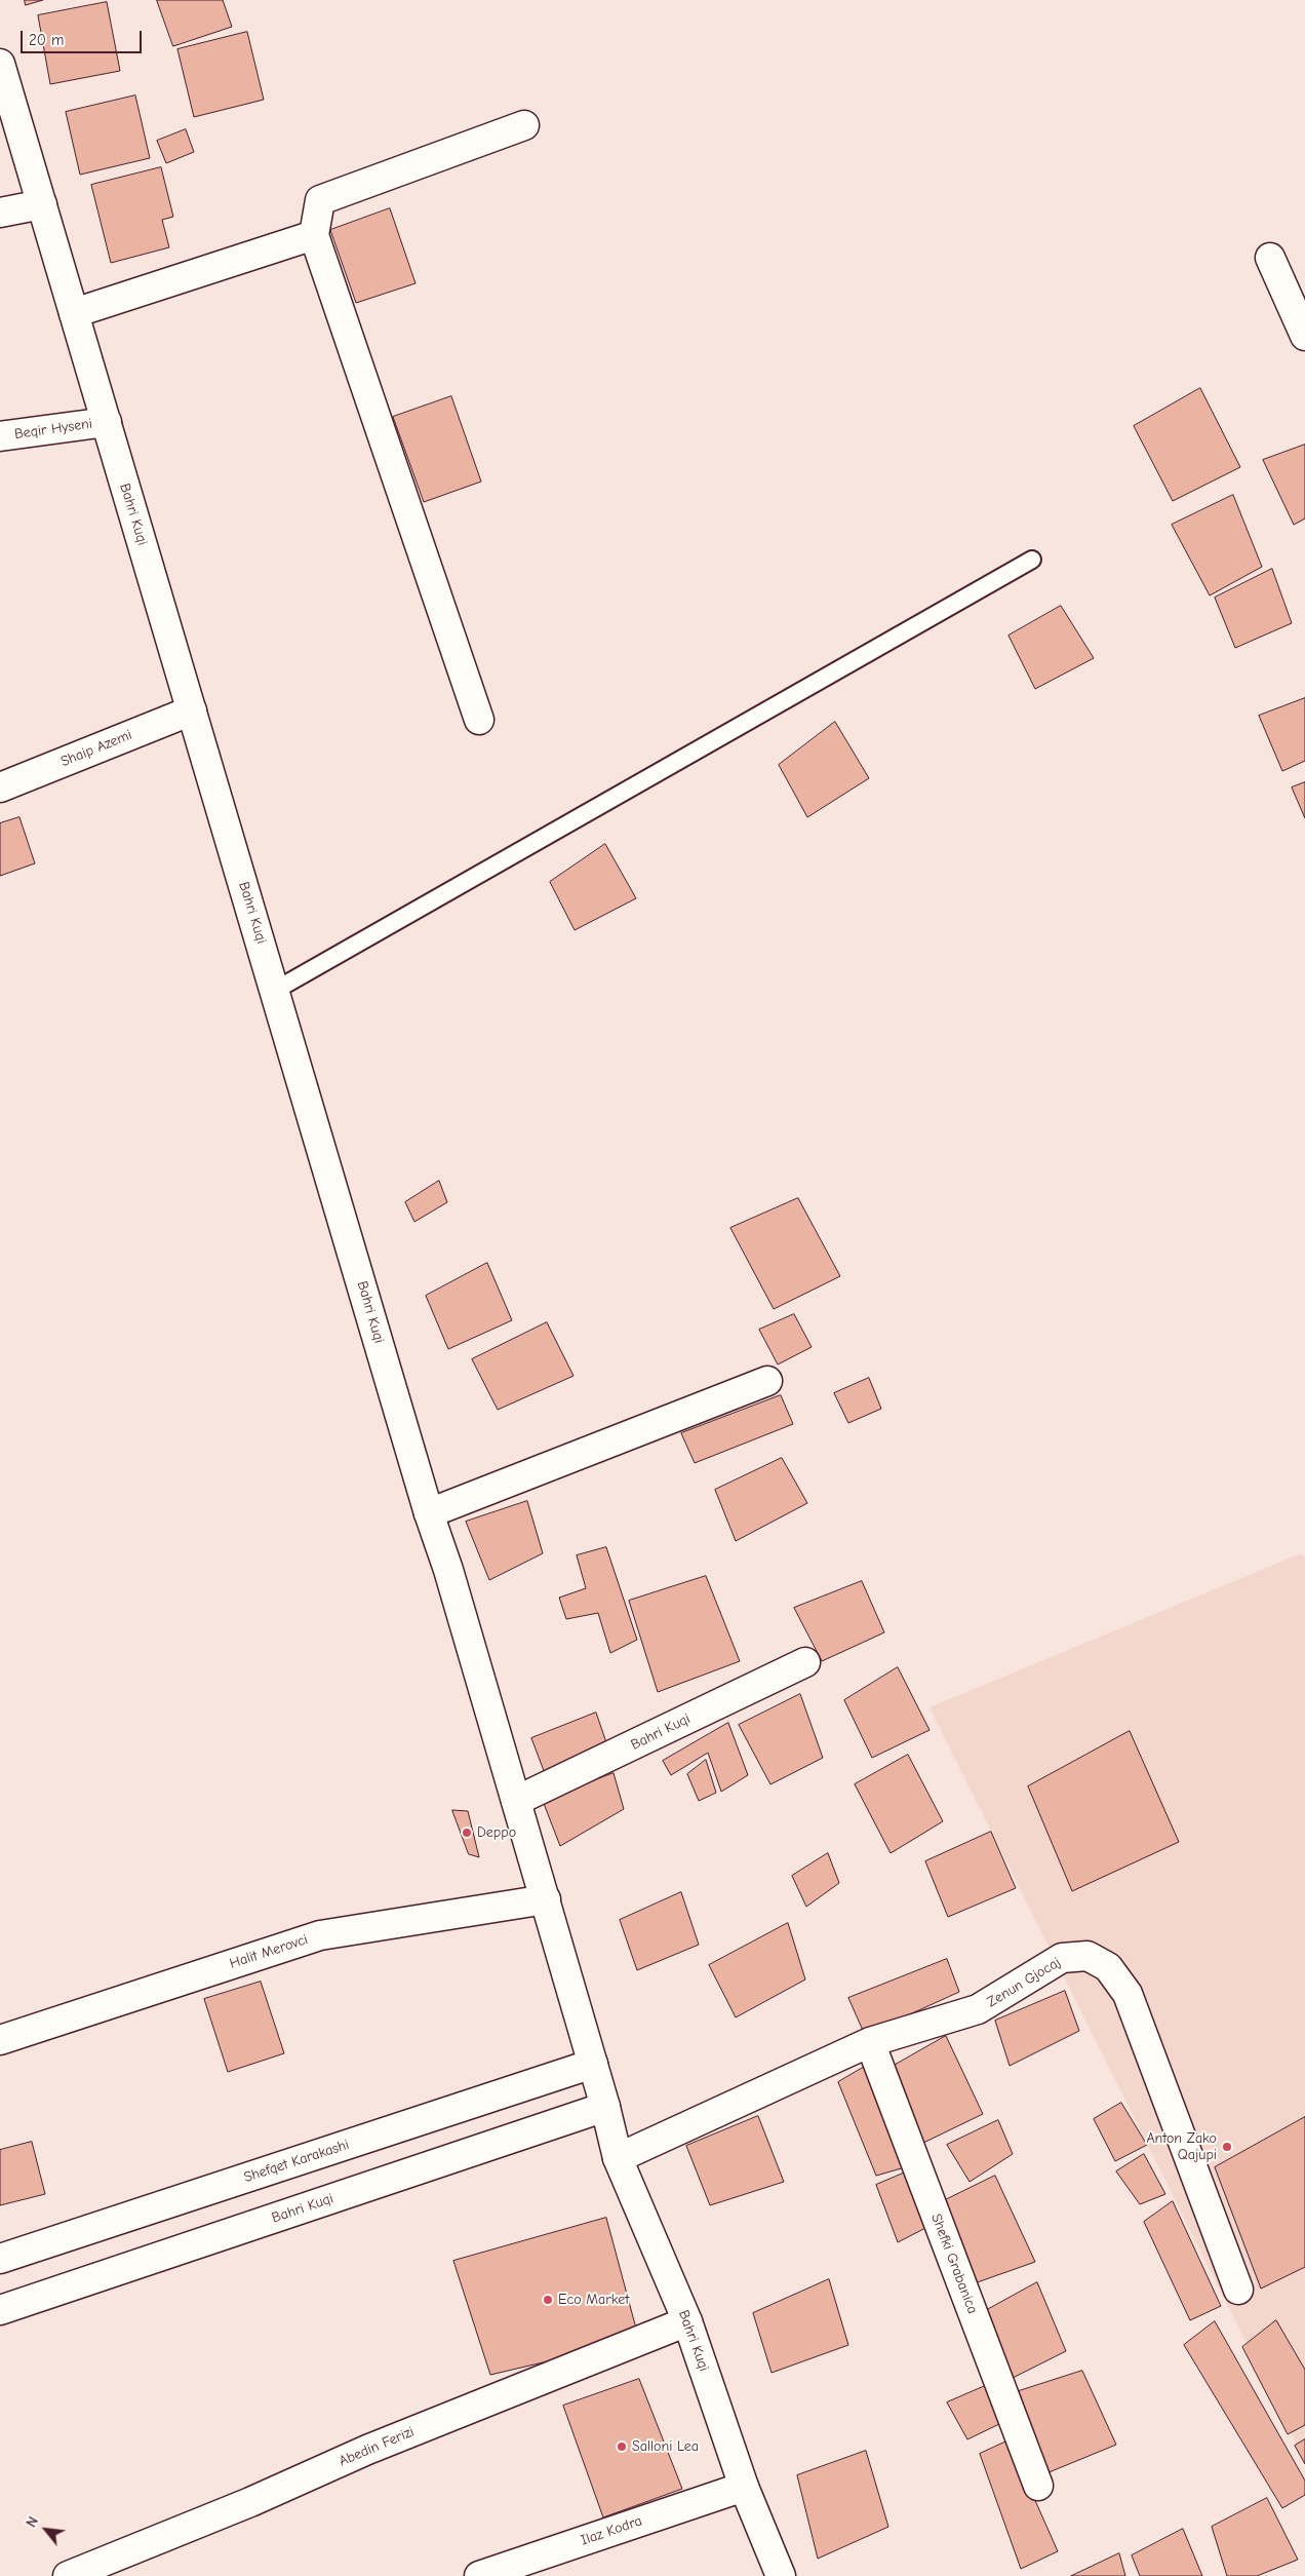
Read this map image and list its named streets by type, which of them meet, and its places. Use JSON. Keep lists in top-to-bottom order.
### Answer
{
  "streets": {
    "street": [
      "Beqir Hyseni",
      "Bahri Kuqi",
      "Shaip Azemi",
      "Halit Merovci",
      "Zenun Gjocaj",
      "Shefqet Karakashi",
      "Shefki Grabanica",
      "Abedin Ferizi",
      "Ilaz Kodra"
    ]
  },
  "crossings": [
    ["Beqir Hyseni", "Bahri Kuqi"],
    ["Bahri Kuqi", "Shaip Azemi"],
    ["Bahri Kuqi", "Halit Merovci"],
    ["Bahri Kuqi", "Zenun Gjocaj"],
    ["Bahri Kuqi", "Shefqet Karakashi"],
    ["Bahri Kuqi", "Abedin Ferizi"],
    ["Bahri Kuqi", "Ilaz Kodra"],
    ["Zenun Gjocaj", "Shefki Grabanica"]
  ],
  "places": [
    "Deppo",
    "Anton Zako Qajupi",
    "Eco Market",
    "Salloni Lea"
  ],
  "scale_bar": "20 m",
  "north": "top left"
}
